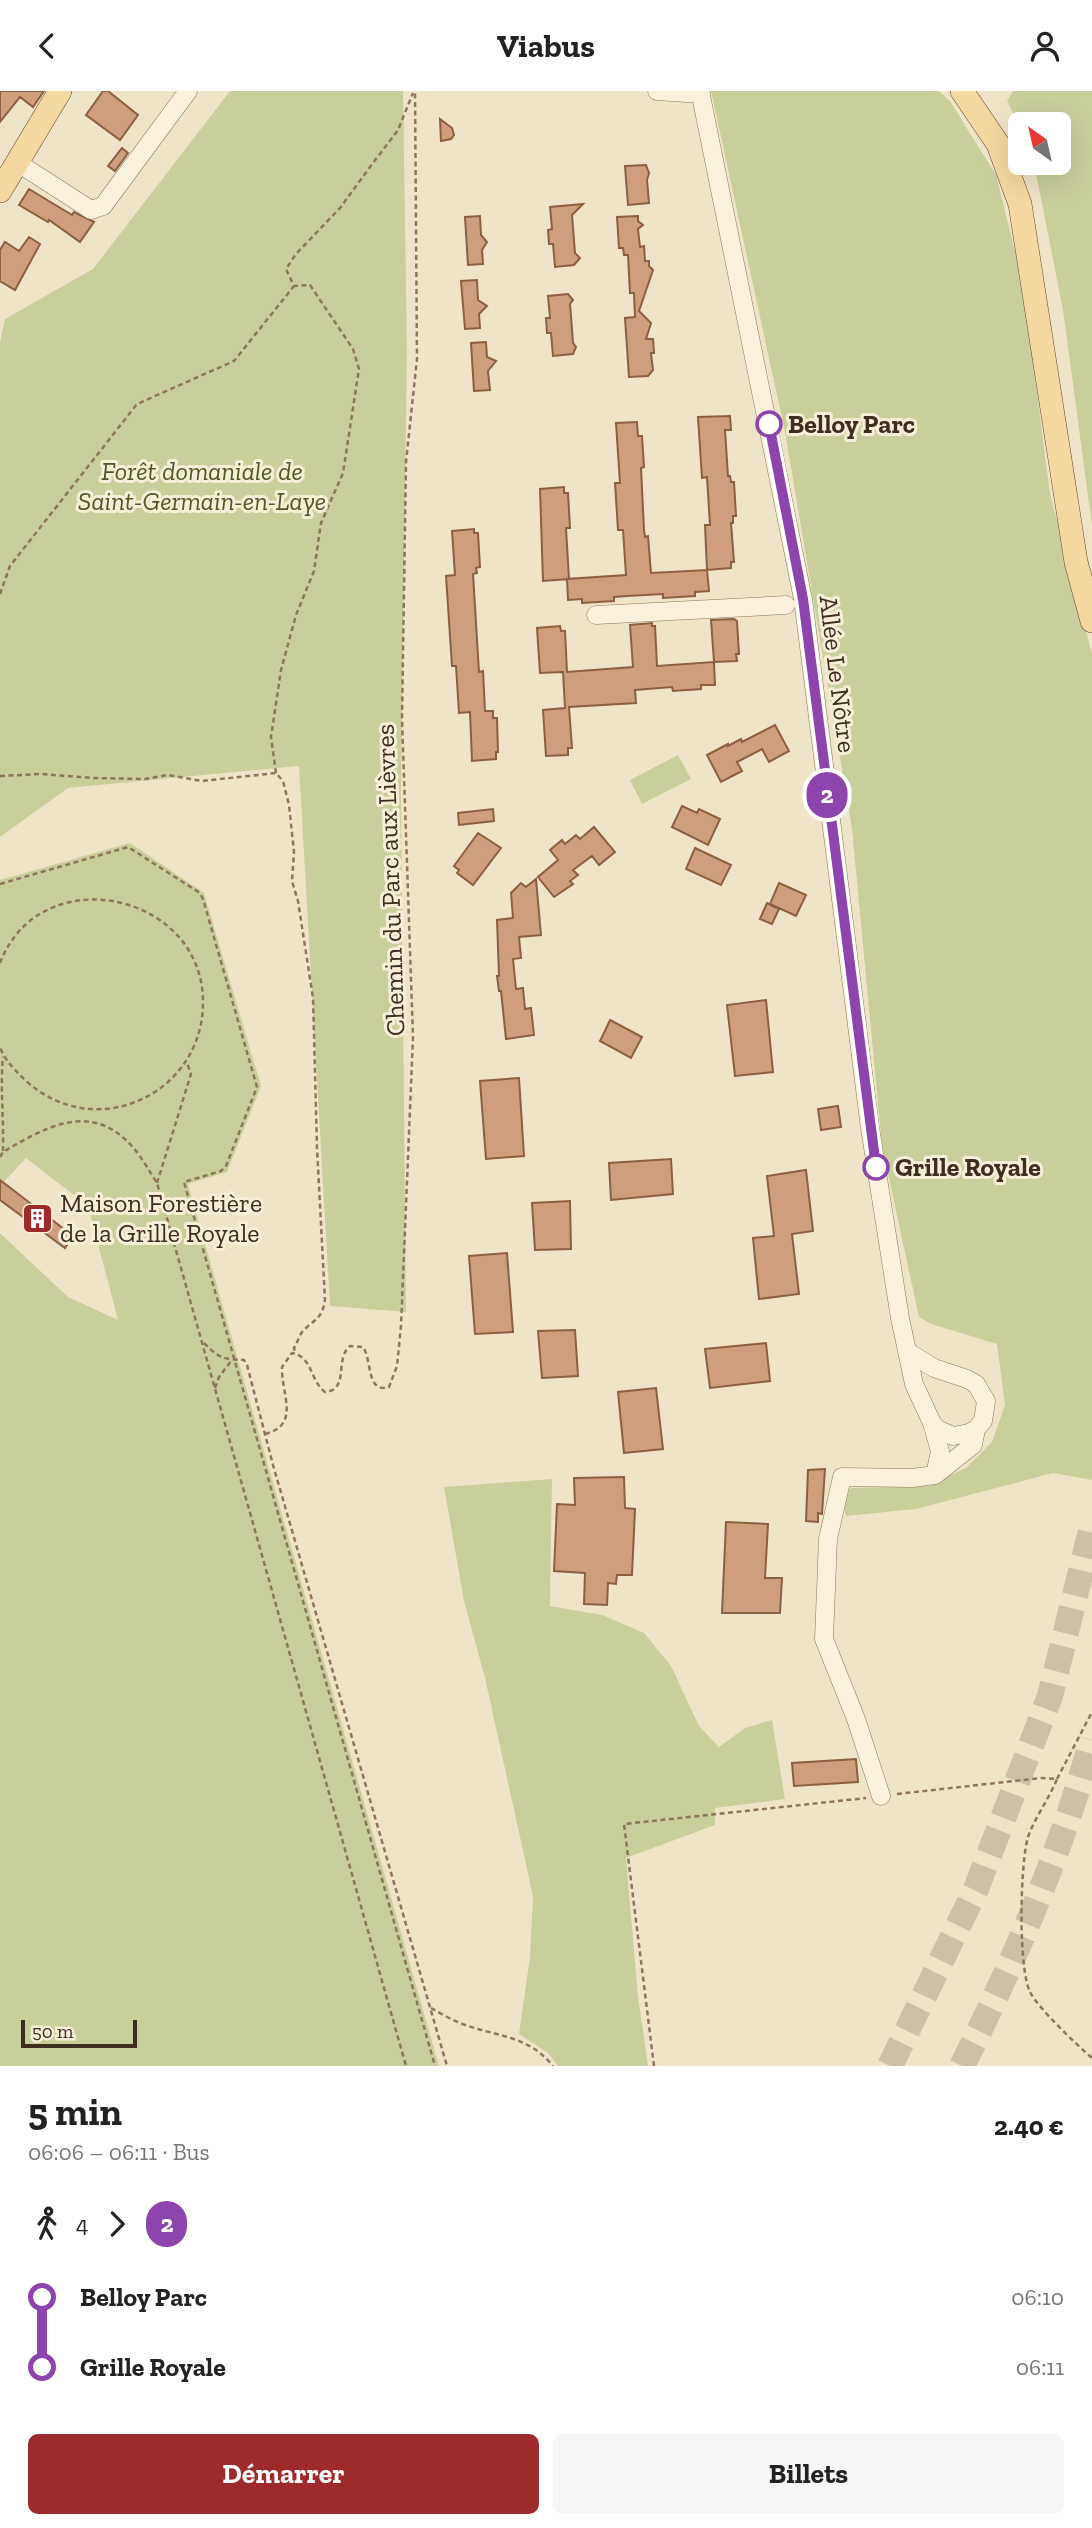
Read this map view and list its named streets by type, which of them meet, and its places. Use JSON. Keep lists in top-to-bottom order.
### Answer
{
  "streets": {
    "street": ["Allée Le Nôtre"],
    "path": ["Chemin du Parc aux Lièvres"]
  },
  "parks": ["Forêt domaniale de Saint-Germain-en-Laye"],
  "places": {
    "other": ["Belloy Parc", "Grille Royale"],
    "building": ["Maison Forestière de la Grille Royale"]
  },
  "lines": ["bus line 2"],
  "scale_bar": "50 m",
  "north": "top left",
  "page": {
    "header": "Viabus",
    "on_map": "2",
    "scale": "50 m",
    "heading": ["5 min", "06:06 – 06:11 · Bus", "2.40 €"],
    "legs": ["4", "2"],
    "list": [
      {
        "name": "Belloy Parc",
        "value": "06:10"
      },
      {
        "name": "Grille Royale",
        "value": "06:11"
      }
    ],
    "buttons": ["Démarrer", "Billets"]
  }
}
